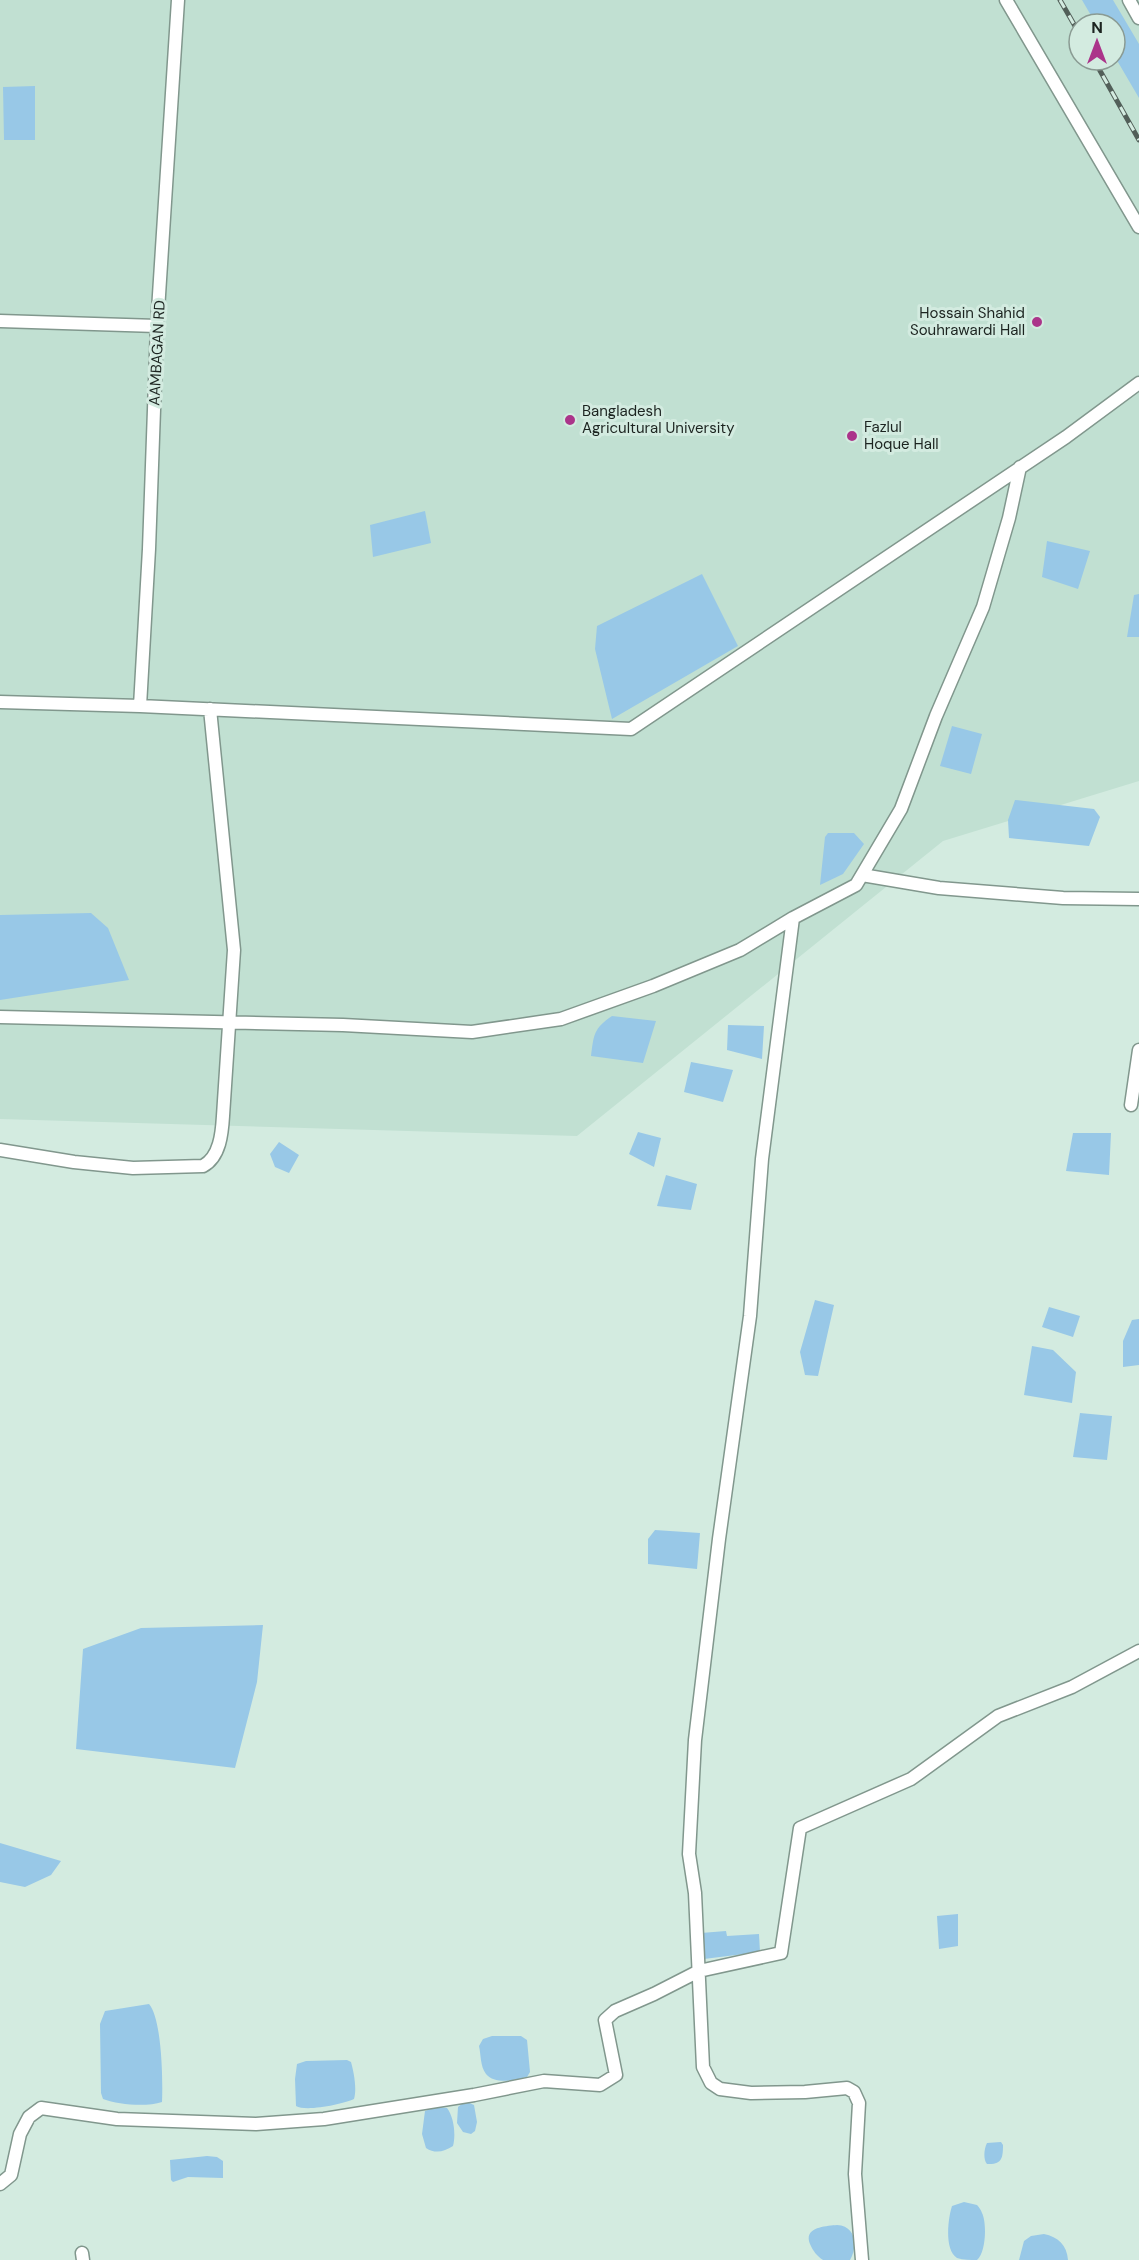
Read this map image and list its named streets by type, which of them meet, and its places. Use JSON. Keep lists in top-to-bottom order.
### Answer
{
  "streets": {
    "street": ["AAMBAGAN RD"]
  },
  "places": ["Hossain Shahid Souhrawardi Hall", "Bangladesh Agricultural University", "Fazlul Hoque Hall"],
  "north": "top"
}
